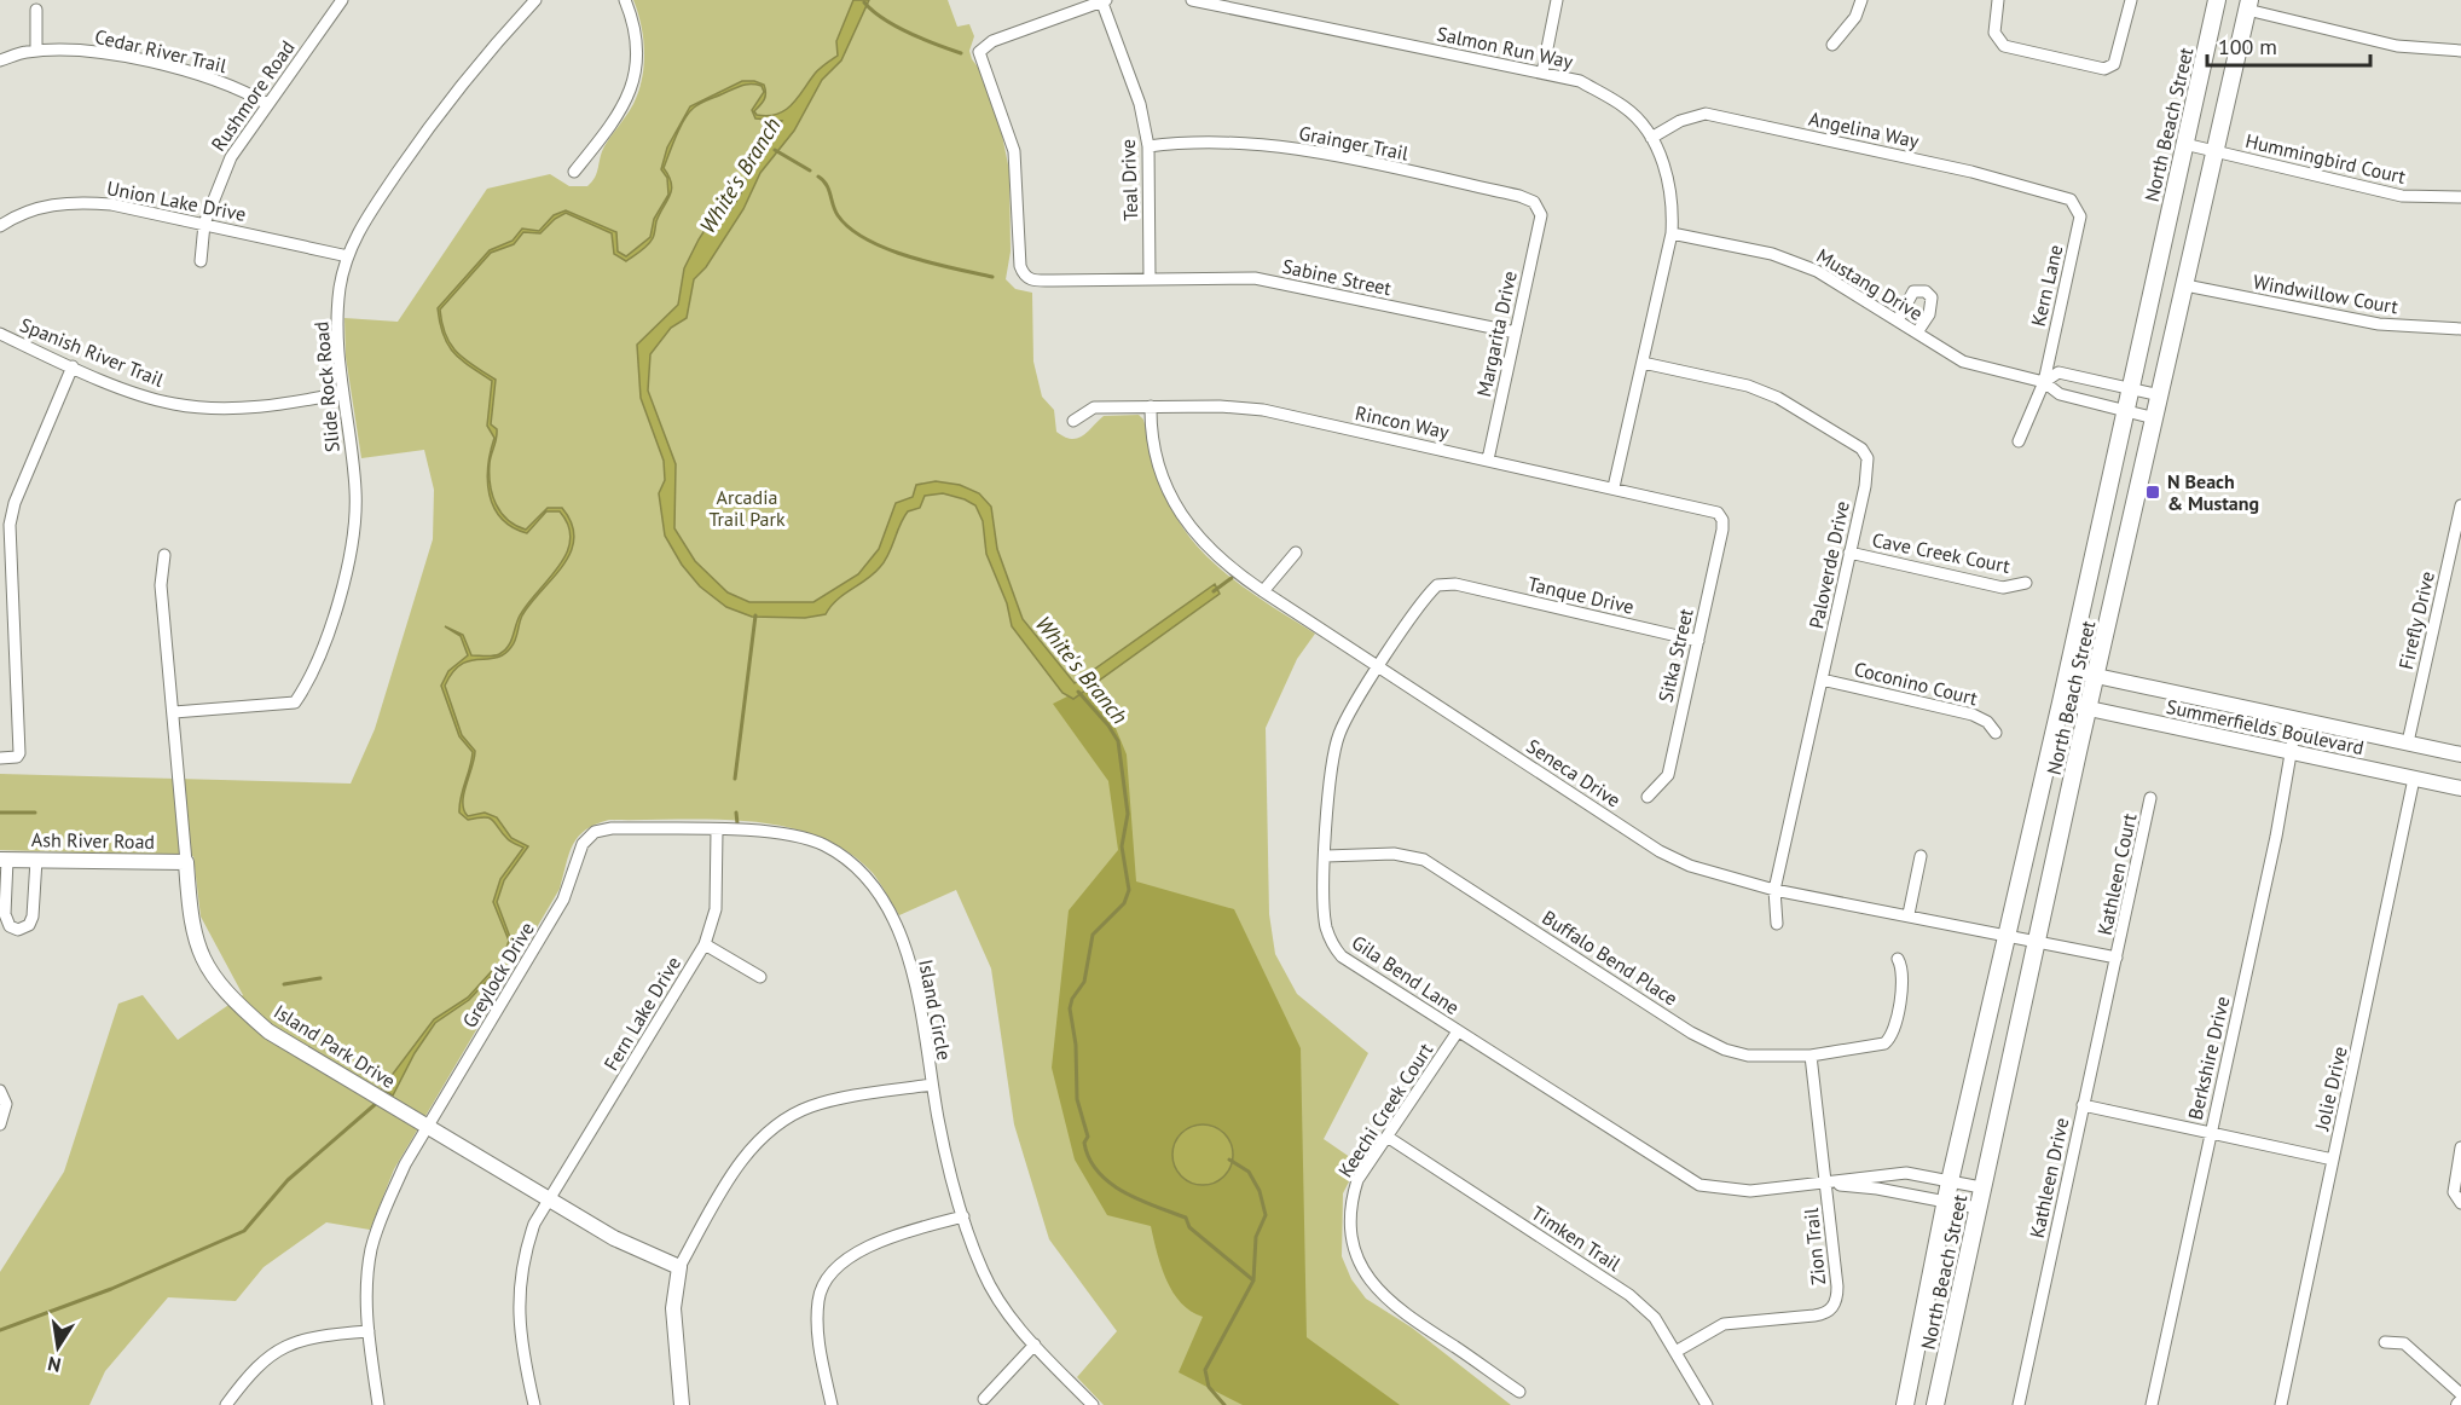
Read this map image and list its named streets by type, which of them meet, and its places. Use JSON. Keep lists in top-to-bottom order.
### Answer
{
  "streets": {
    "main road": ["North Beach Street"],
    "street": [
      "Salmon Run Way",
      "Cedar River Trail",
      "Rushmore Road",
      "Angelina Way",
      "Grainger Trail",
      "Hummingbird Court",
      "Teal Drive",
      "Union Lake Drive",
      "Sabine Street",
      "Mustang Drive",
      "Kern Lane",
      "Windwillow Court",
      "Margarita Drive",
      "Spanish River Trail",
      "Slide Rock Road",
      "Rincon Way",
      "Cave Creek Court",
      "Paloverde Drive",
      "Tanque Drive",
      "Firefly Drive",
      "Sitka Street",
      "Coconino Court",
      "Summerfields Boulevard",
      "Seneca Drive",
      "Ash River Road",
      "Kathleen Court",
      "Buffalo Bend Place",
      "Greylock Drive",
      "Gila Bend Lane",
      "Island Circle",
      "Fern Lake Drive",
      "Island Park Drive",
      "Berkshire Drive",
      "Jolie Drive",
      "Keechi Creek Court",
      "Kathleen Drive",
      "Timken Trail",
      "Zion Trail"
    ]
  },
  "crossings": [
    ["Salmon Run Way", "Angelina Way"],
    ["Salmon Run Way", "Mustang Drive"],
    ["Salmon Run Way", "Rincon Way"],
    ["Salmon Run Way", "Paloverde Drive"],
    ["Cedar River Trail", "Rushmore Road"],
    ["Rushmore Road", "Union Lake Drive"],
    ["North Beach Street", "Hummingbird Court"],
    ["North Beach Street", "Mustang Drive"],
    ["North Beach Street", "Windwillow Court"],
    ["North Beach Street", "Summerfields Boulevard"],
    ["North Beach Street", "Seneca Drive"],
    ["North Beach Street", "Gila Bend Lane"],
    ["Angelina Way", "Kern Lane"],
    ["Grainger Trail", "Teal Drive"],
    ["Grainger Trail", "Margarita Drive"],
    ["Teal Drive", "Sabine Street"],
    ["Union Lake Drive", "Slide Rock Road"],
    ["Sabine Street", "Margarita Drive"],
    ["Mustang Drive", "Kern Lane"],
    ["Margarita Drive", "Rincon Way"],
    ["Spanish River Trail", "Slide Rock Road"],
    ["Slide Rock Road", "Island Park Drive"],
    ["Rincon Way", "Sitka Street"],
    ["Rincon Way", "Seneca Drive"],
    ["Cave Creek Court", "Paloverde Drive"],
    ["Paloverde Drive", "Coconino Court"],
    ["Paloverde Drive", "Seneca Drive"],
    ["Tanque Drive", "Sitka Street"],
    ["Tanque Drive", "Gila Bend Lane"],
    ["Firefly Drive", "Summerfields Boulevard"],
    ["Summerfields Boulevard", "Berkshire Drive"],
    ["Summerfields Boulevard", "Jolie Drive"],
    ["Seneca Drive", "Kathleen Court"],
    ["Seneca Drive", "Gila Bend Lane"],
    ["Seneca Drive", "Kathleen Drive"],
    ["Ash River Road", "Island Park Drive"],
    ["Kathleen Court", "Kathleen Drive"],
    ["Buffalo Bend Place", "Gila Bend Lane"],
    ["Buffalo Bend Place", "Zion Trail"],
    ["Greylock Drive", "Island Circle"],
    ["Greylock Drive", "Island Park Drive"],
    ["Gila Bend Lane", "Keechi Creek Court"],
    ["Gila Bend Lane", "Zion Trail"],
    ["Island Circle", "Fern Lake Drive"],
    ["Fern Lake Drive", "Island Park Drive"],
    ["Keechi Creek Court", "Timken Trail"],
    ["Timken Trail", "Zion Trail"]
  ],
  "water": ["White's Branch"],
  "parks": ["Arcadia Trail Park"],
  "places": {
    "transit": ["N Beach & Mustang"]
  },
  "scale_bar": "100 m",
  "north": "bottom"
}
